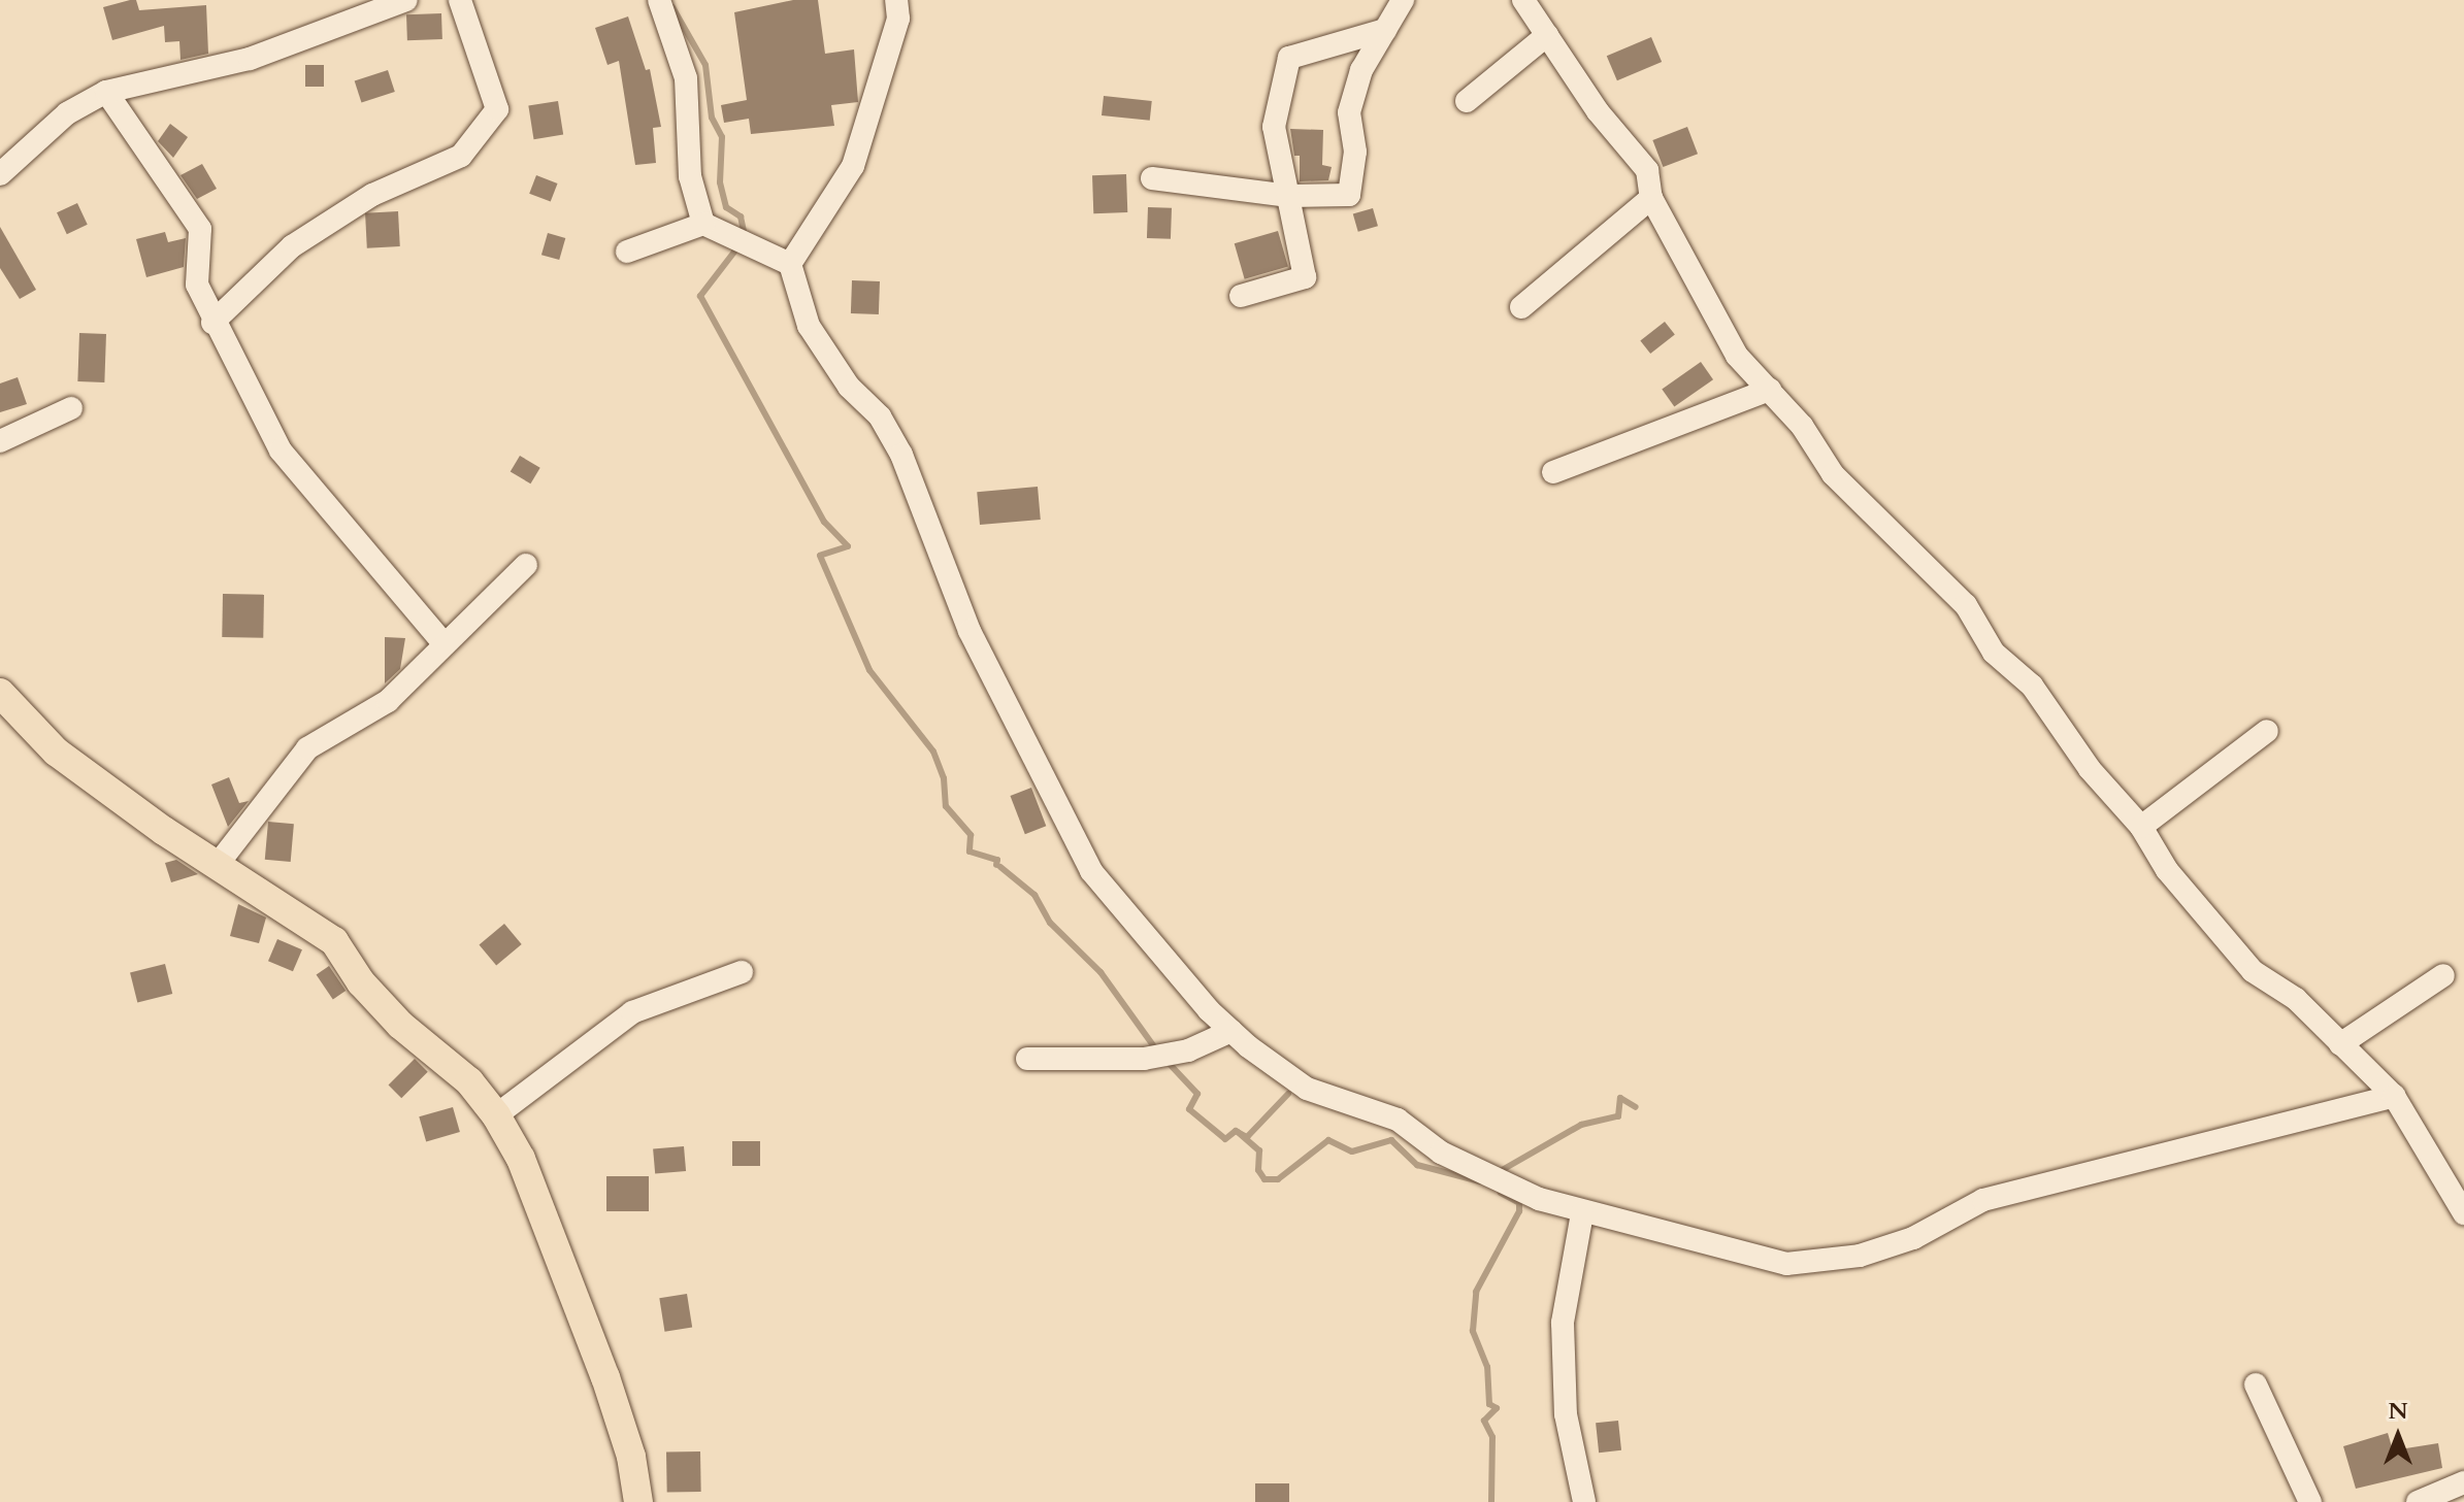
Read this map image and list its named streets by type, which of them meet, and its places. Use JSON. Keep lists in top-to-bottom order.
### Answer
{
  "north": "top"
}
